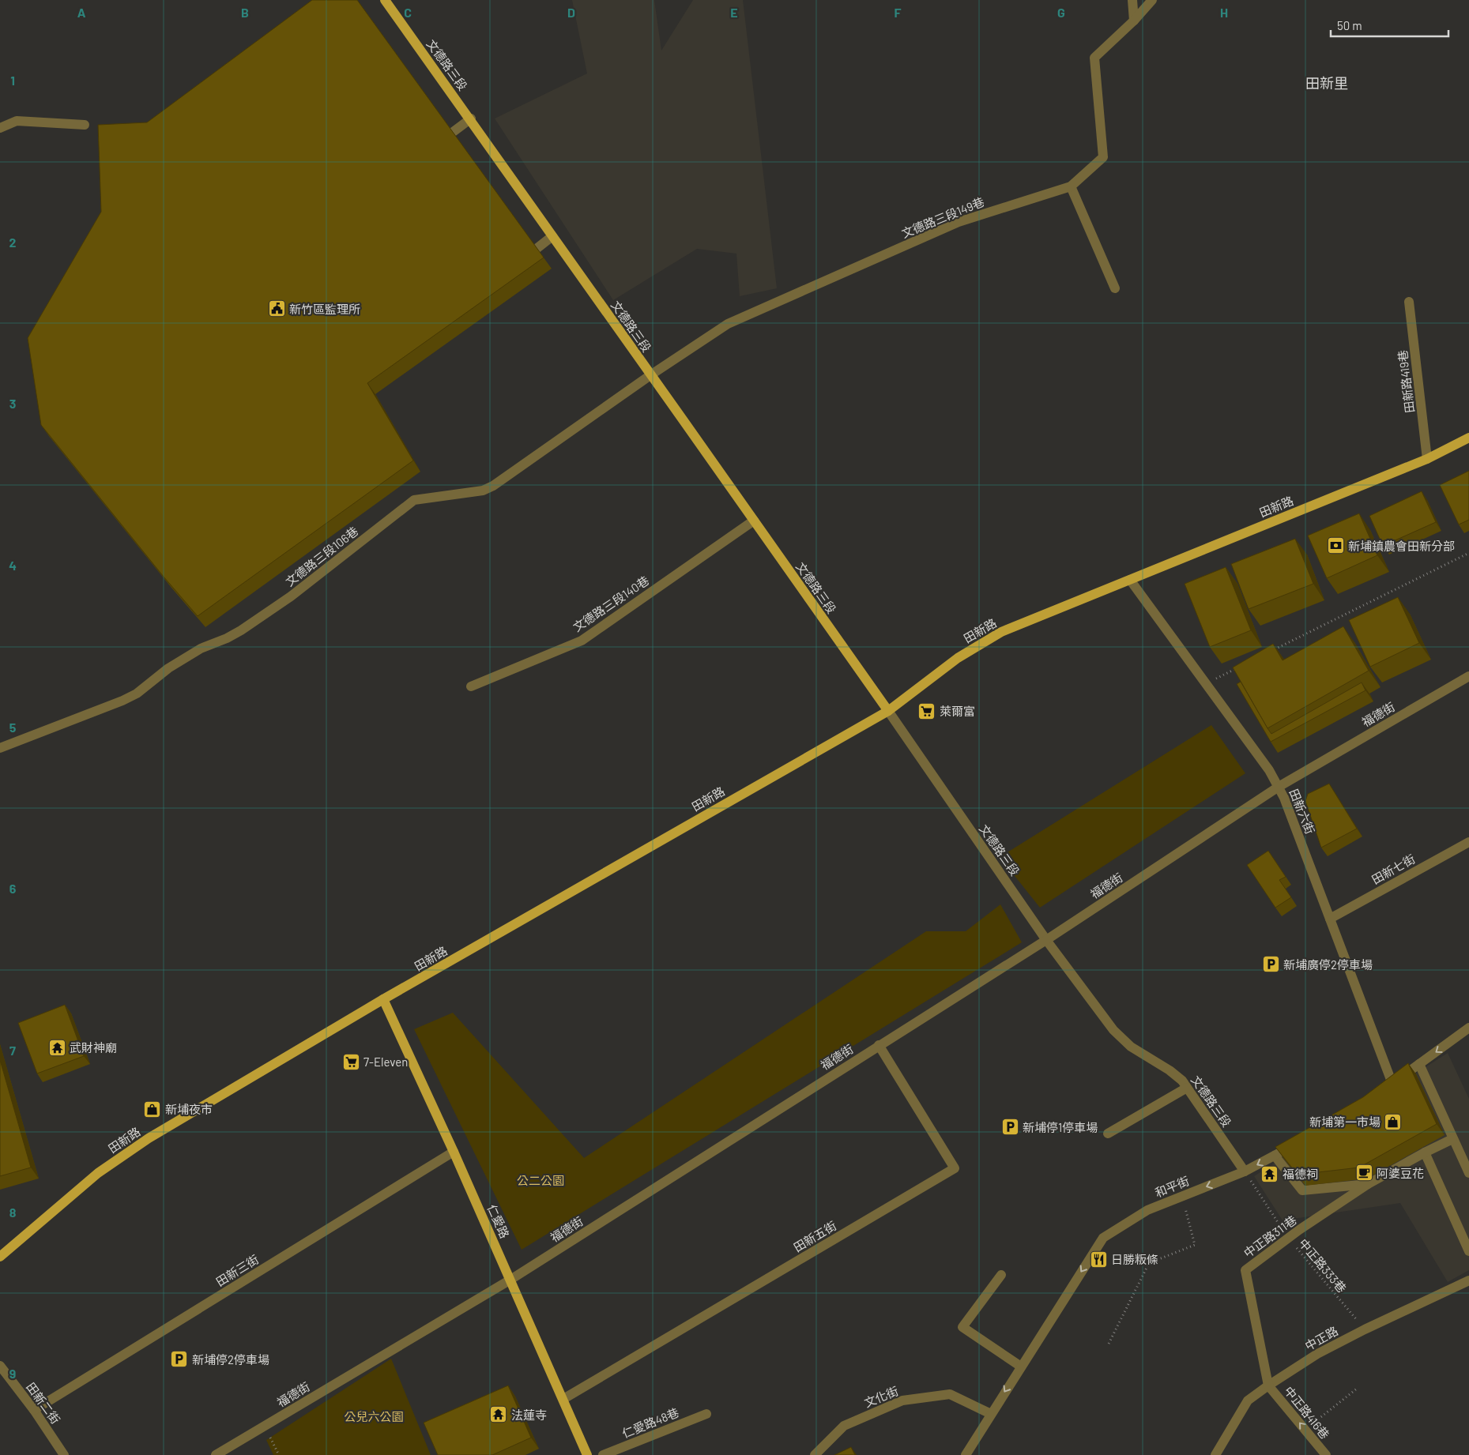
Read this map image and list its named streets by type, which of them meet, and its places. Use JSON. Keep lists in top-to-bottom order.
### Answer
{
  "streets": {
    "main road": ["文德路三段", "田新路", "仁愛路"],
    "street": [
      "文德路三段149巷",
      "田新路419巷",
      "文德路三段106巷",
      "文德路三段140巷",
      "福德街",
      "田新六街",
      "田新七街",
      "和平街",
      "田新五街",
      "中正路311巷",
      "田新三街",
      "中正路",
      "文化街",
      "田新二街",
      "中正路416巷",
      "仁愛路48巷"
    ],
    "path": ["中正路333巷"]
  },
  "crossings": [
    ["文德路三段", "文德路三段149巷"],
    ["文德路三段", "田新路"],
    ["文德路三段", "文德路三段106巷"],
    ["文德路三段", "文德路三段140巷"],
    ["文德路三段", "福德街"],
    ["文德路三段", "和平街"],
    ["文德路三段", "中正路333巷"],
    ["文德路三段149巷", "文德路三段106巷"],
    ["田新路419巷", "田新路"],
    ["田新路", "田新六街"],
    ["田新路", "仁愛路"],
    ["福德街", "田新六街"],
    ["福德街", "仁愛路"],
    ["福德街", "田新五街"],
    ["田新六街", "田新七街"],
    ["和平街", "中正路333巷"],
    ["和平街", "文化街"],
    ["仁愛路", "田新五街"],
    ["仁愛路", "田新三街"],
    ["中正路311巷", "中正路333巷"],
    ["中正路311巷", "中正路"],
    ["中正路311巷", "中正路416巷"],
    ["中正路333巷", "中正路"],
    ["田新三街", "田新二街"],
    ["中正路", "中正路416巷"]
  ],
  "one_way": ["和平街", "中正路416巷"],
  "districts": ["田新里"],
  "parks": ["公二公園", "公兒六公園"],
  "places": {
    "public building": ["新竹區監理所"],
    "bank": ["新埔鎮農會田新分部"],
    "supermarket": ["萊爾富", "7-Eleven"],
    "parking": ["新埔廣停2停車場", "新埔停1停車場", "新埔停2停車場"],
    "temple": ["武財神廟", "福德祠", "法蓮寺"],
    "shop": ["新埔夜市", "新埔第一市場"],
    "cafe": ["阿婆豆花"],
    "restaurant": ["日勝粄條"]
  },
  "scale_bar": "50 m",
  "grid": {
    "columns": [
      "A",
      "B",
      "C",
      "D",
      "E",
      "F",
      "G",
      "H"
    ],
    "rows": [
      "1",
      "2",
      "3",
      "4",
      "5",
      "6",
      "7",
      "8",
      "9"
    ]
  }
}
